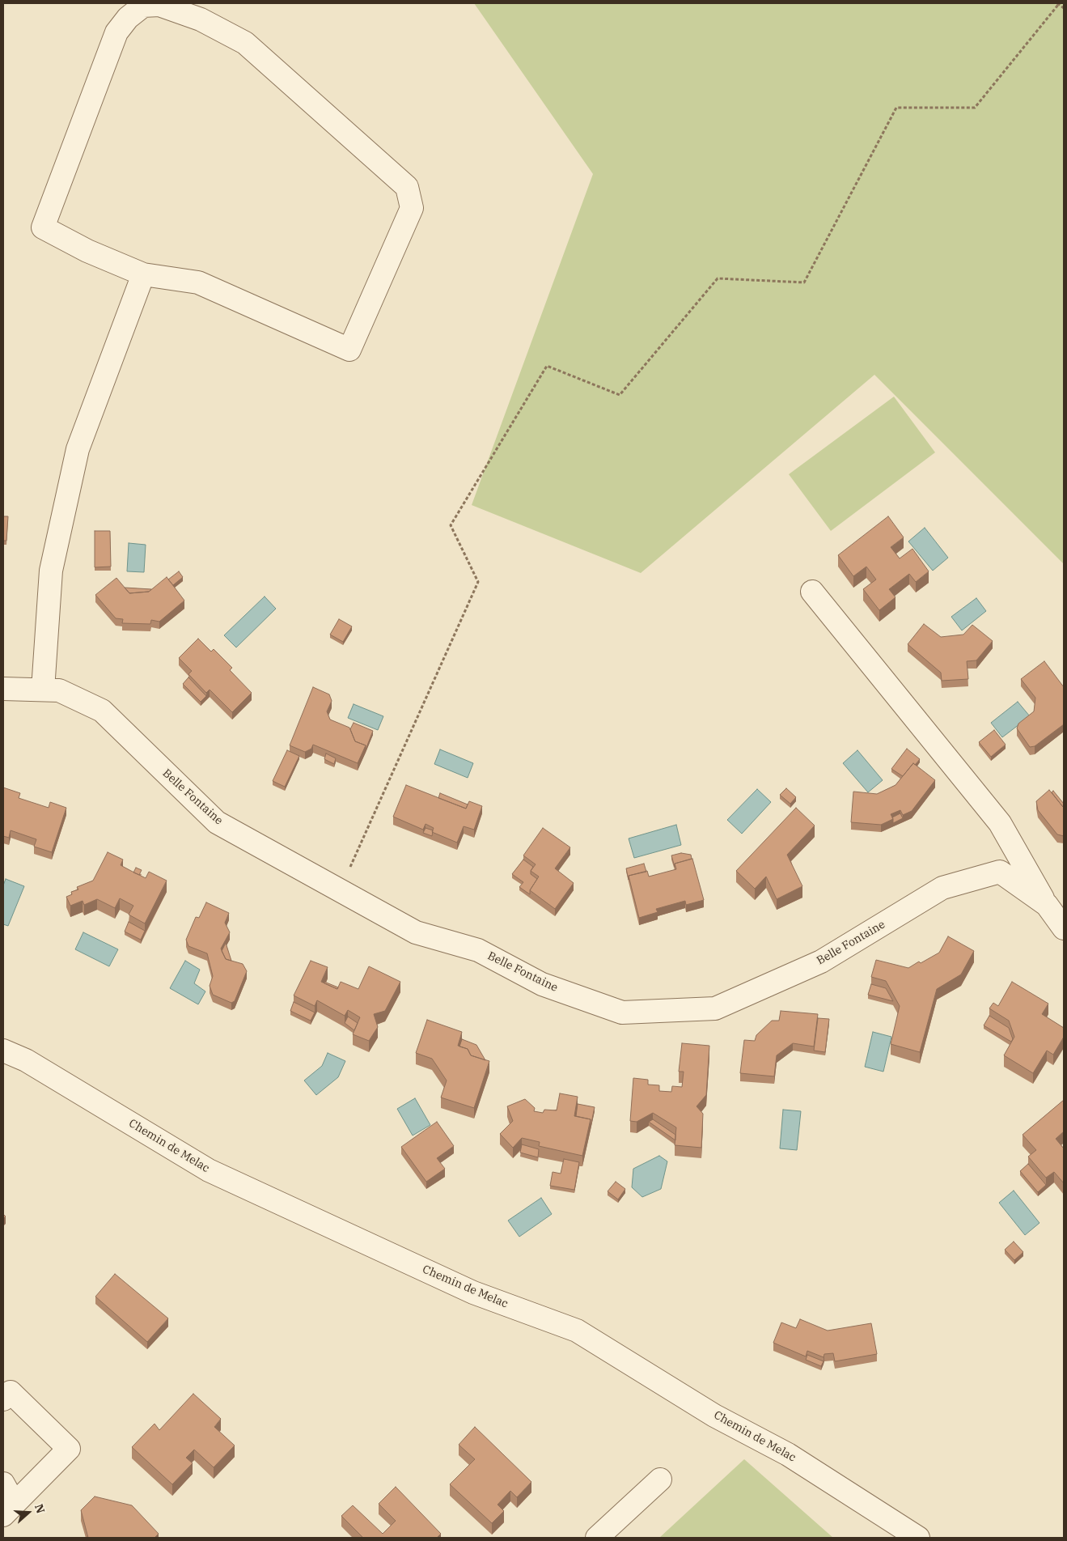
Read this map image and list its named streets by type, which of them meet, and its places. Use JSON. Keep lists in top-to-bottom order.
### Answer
{
  "streets": {
    "street": ["Belle Fontaine", "Chemin de Melac"]
  },
  "north": "right"
}
